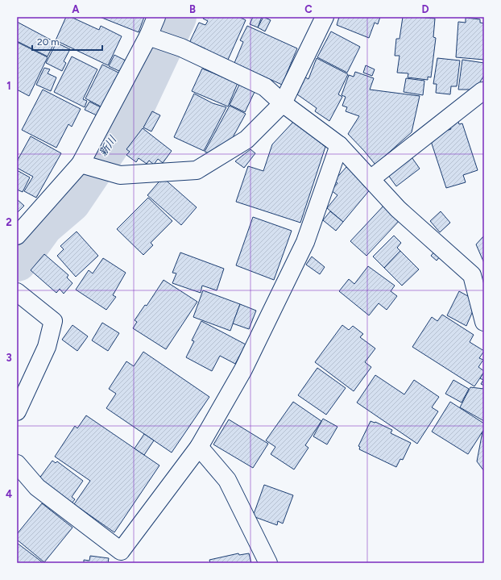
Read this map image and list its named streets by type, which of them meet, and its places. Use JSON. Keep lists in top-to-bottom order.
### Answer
{
  "water": ["新川"],
  "scale_bar": "20 m",
  "grid": {
    "columns": [
      "A",
      "B",
      "C",
      "D"
    ],
    "rows": [
      "1",
      "2",
      "3",
      "4"
    ]
  }
}
